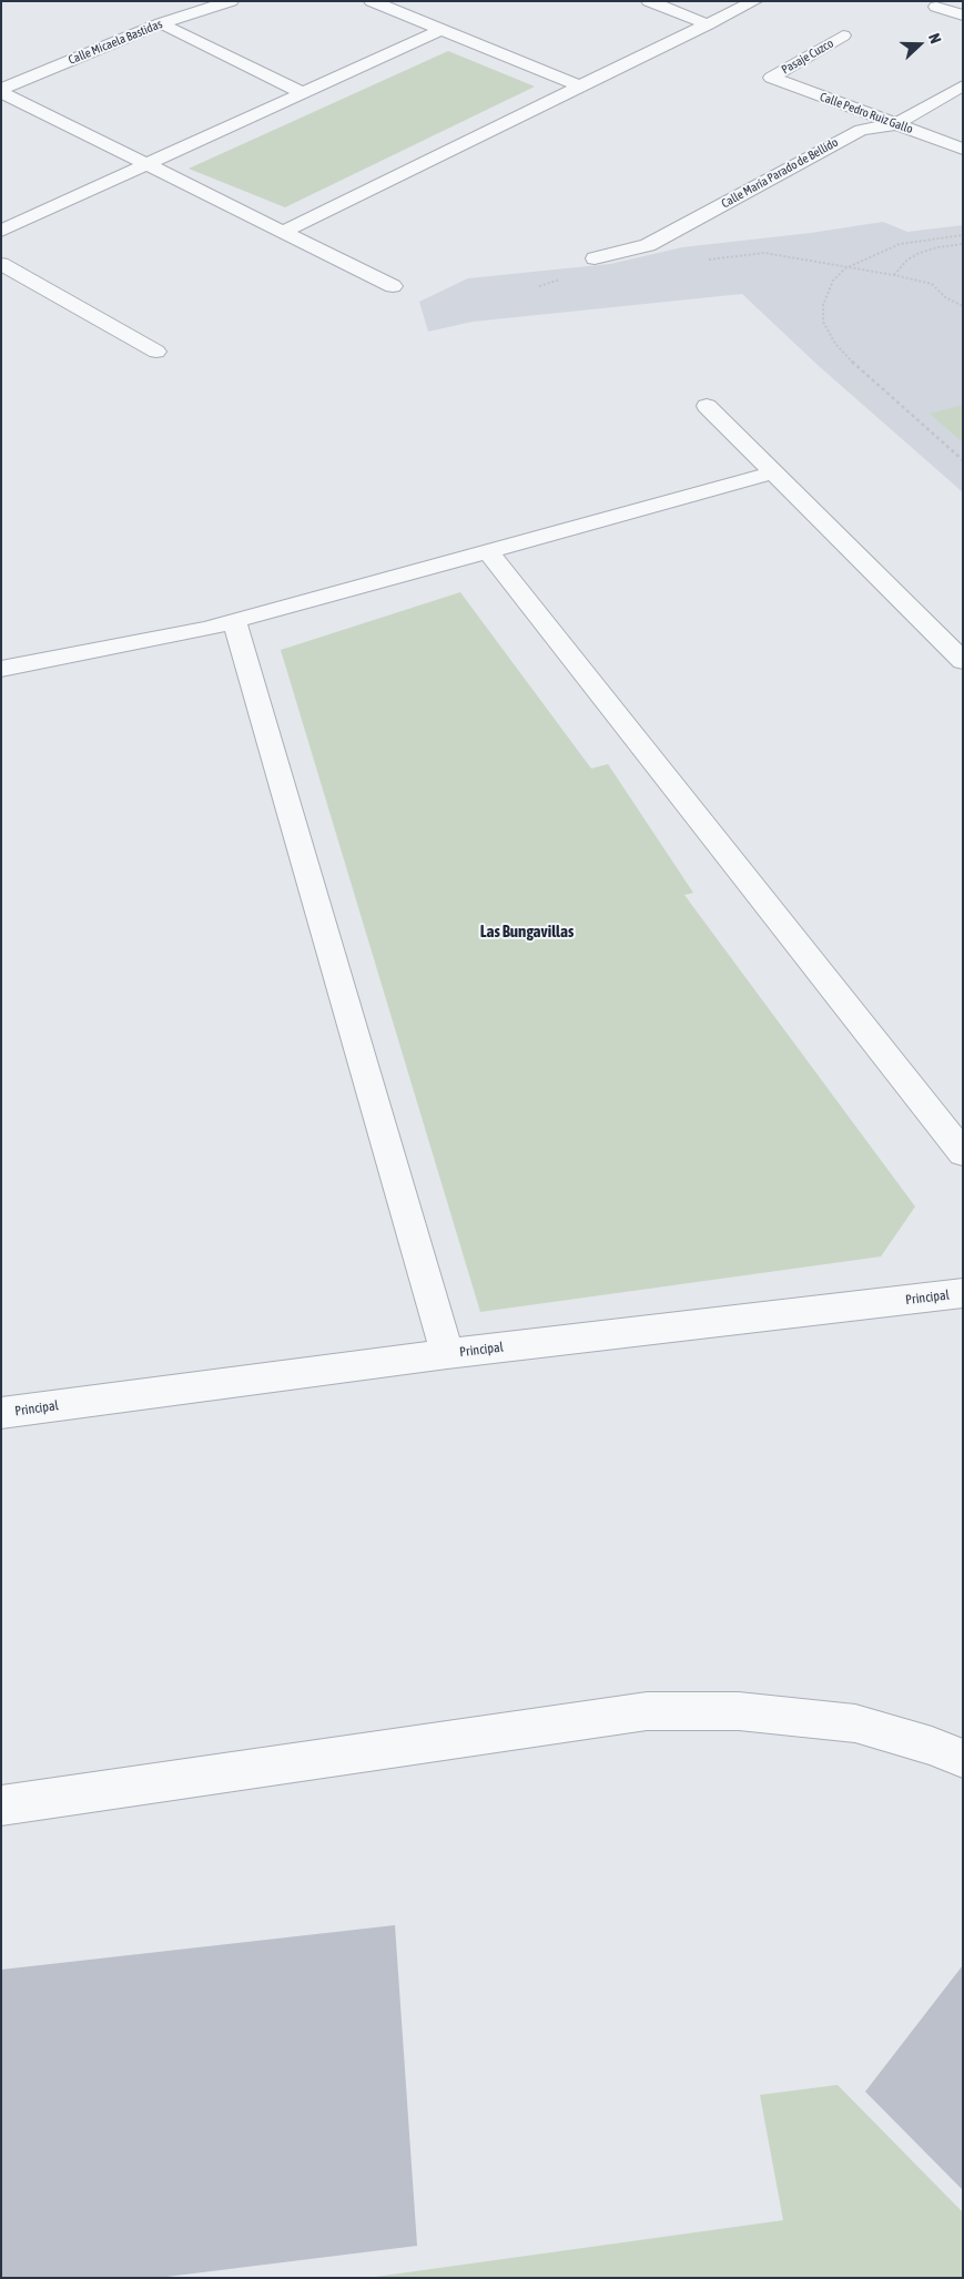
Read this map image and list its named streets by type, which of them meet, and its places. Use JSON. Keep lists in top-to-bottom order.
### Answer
{
  "streets": {
    "street": [
      "Calle Micaela Bastidas",
      "Pasaje Cuzco",
      "Calle Pedro Ruiz Gallo",
      "Calle María Parado de Bellido",
      "Principal"
    ]
  },
  "crossings": [
    ["Pasaje Cuzco", "Calle Pedro Ruiz Gallo"],
    ["Calle Pedro Ruiz Gallo", "Calle María Parado de Bellido"]
  ],
  "districts": ["Las Bungavillas"],
  "north": "right"
}
